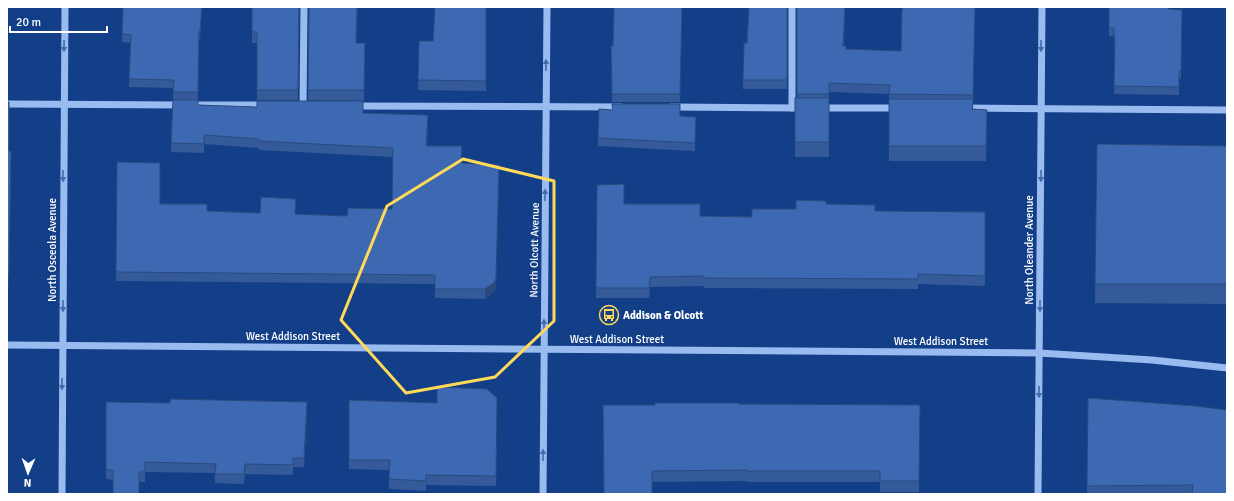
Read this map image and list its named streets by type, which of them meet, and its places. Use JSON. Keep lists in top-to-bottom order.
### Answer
{
  "streets": {
    "street": [
      "North Osceola Avenue",
      "North Olcott Avenue",
      "North Oleander Avenue",
      "West Addison Street"
    ]
  },
  "crossings": [
    ["North Osceola Avenue", "West Addison Street"],
    ["North Olcott Avenue", "West Addison Street"],
    ["North Oleander Avenue", "West Addison Street"]
  ],
  "one_way": ["North Osceola Avenue", "North Olcott Avenue", "North Oleander Avenue"],
  "places": {
    "bus stop": ["Addison & Olcott"]
  },
  "scale_bar": "20 m",
  "north": "bottom"
}
